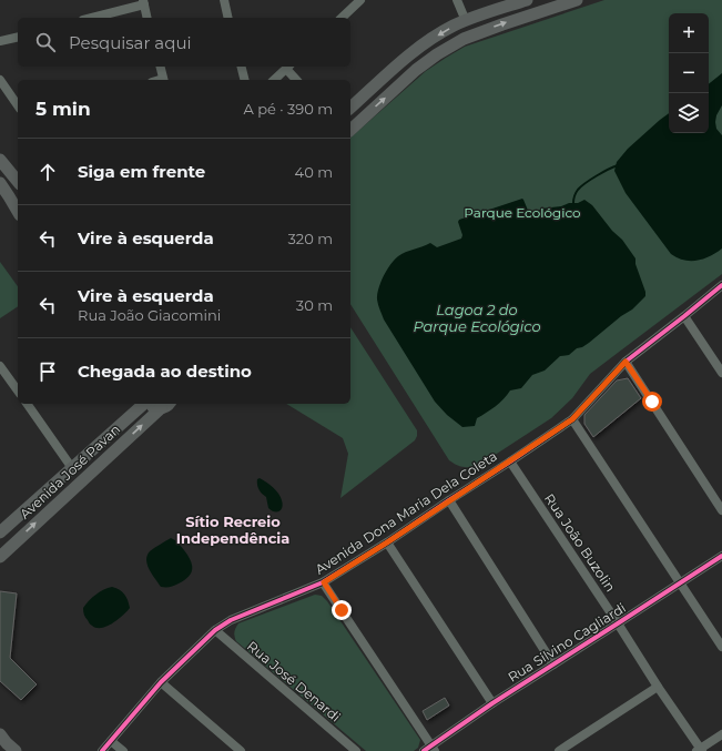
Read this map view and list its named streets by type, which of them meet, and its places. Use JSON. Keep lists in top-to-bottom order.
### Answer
{
  "streets": {
    "street": [
      "Avenida José Pavan",
      "Avenida Dona Maria Dela Coleta",
      "Rua João Buzolin",
      "Rua Silvino Cagliardi",
      "Rua José Denardi"
    ]
  },
  "crossings": [
    ["Avenida Dona Maria Dela Coleta", "Rua João Buzolin"],
    ["Avenida Dona Maria Dela Coleta", "Rua José Denardi"],
    ["Rua João Buzolin", "Rua Silvino Cagliardi"]
  ],
  "districts": ["Sítio Recreio Independência"],
  "water": ["Lagoa 2 do Parque Ecológico"],
  "parks": ["Parque Ecológico"],
  "page": {
    "map_buttons": ["+", "−"],
    "search": "Pesquisar aqui",
    "heading": ["5 min", "A pé · 390 m"],
    "list": [
      ["Siga em frente", "40 m"],
      ["Vire à esquerda", "320 m"],
      ["Vire à esquerda", "Rua João Giacomini", "30 m"],
      "Chegada ao destino"
    ]
  }
}
